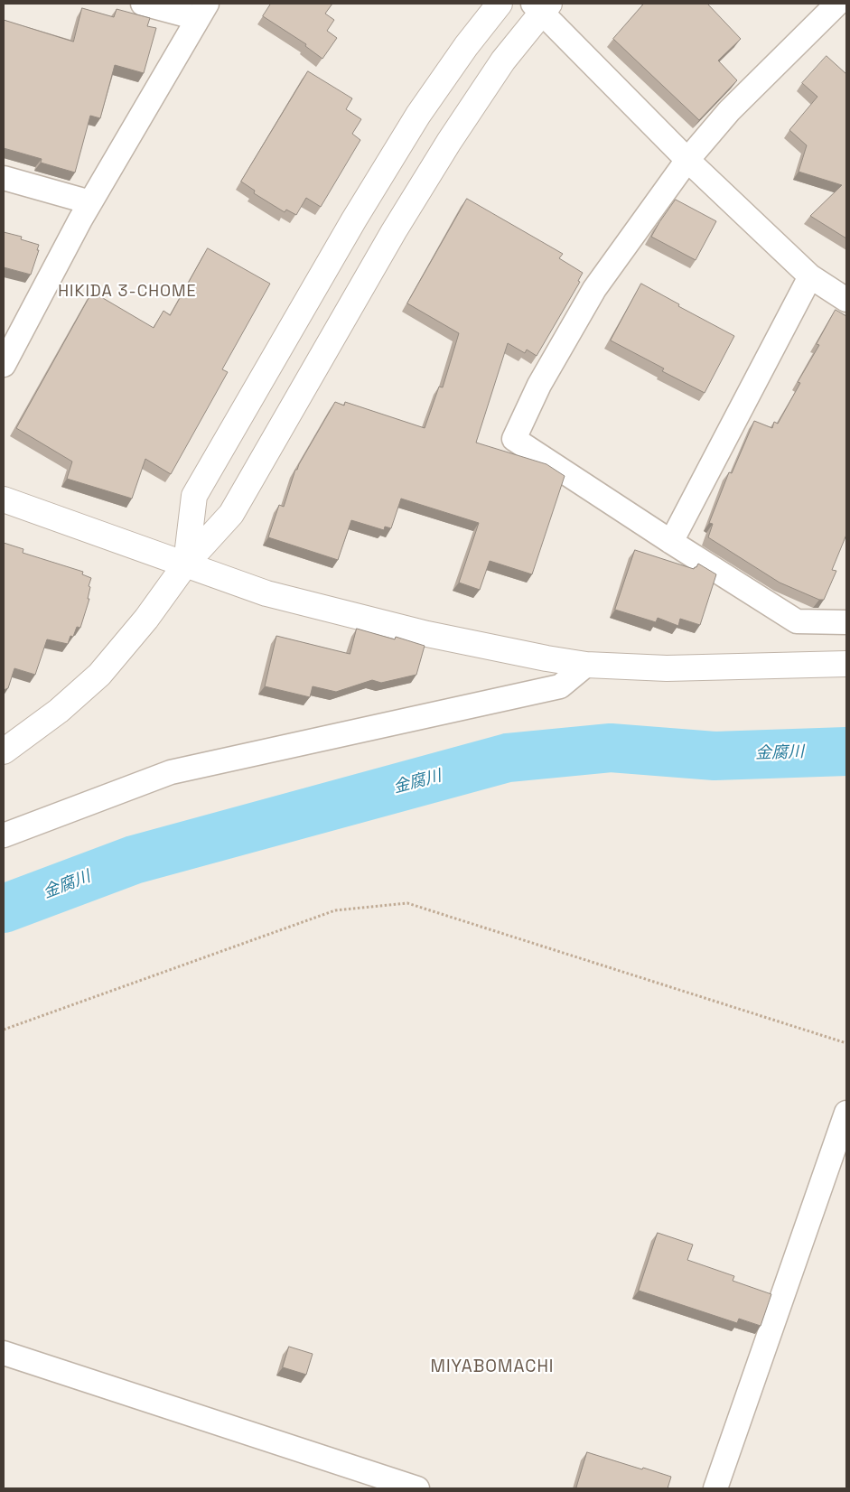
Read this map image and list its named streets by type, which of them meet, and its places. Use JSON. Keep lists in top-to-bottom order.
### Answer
{
  "districts": ["HIKIDA 3-CHOME", "MIYABOMACHI"],
  "water": ["金腐川"]
}
